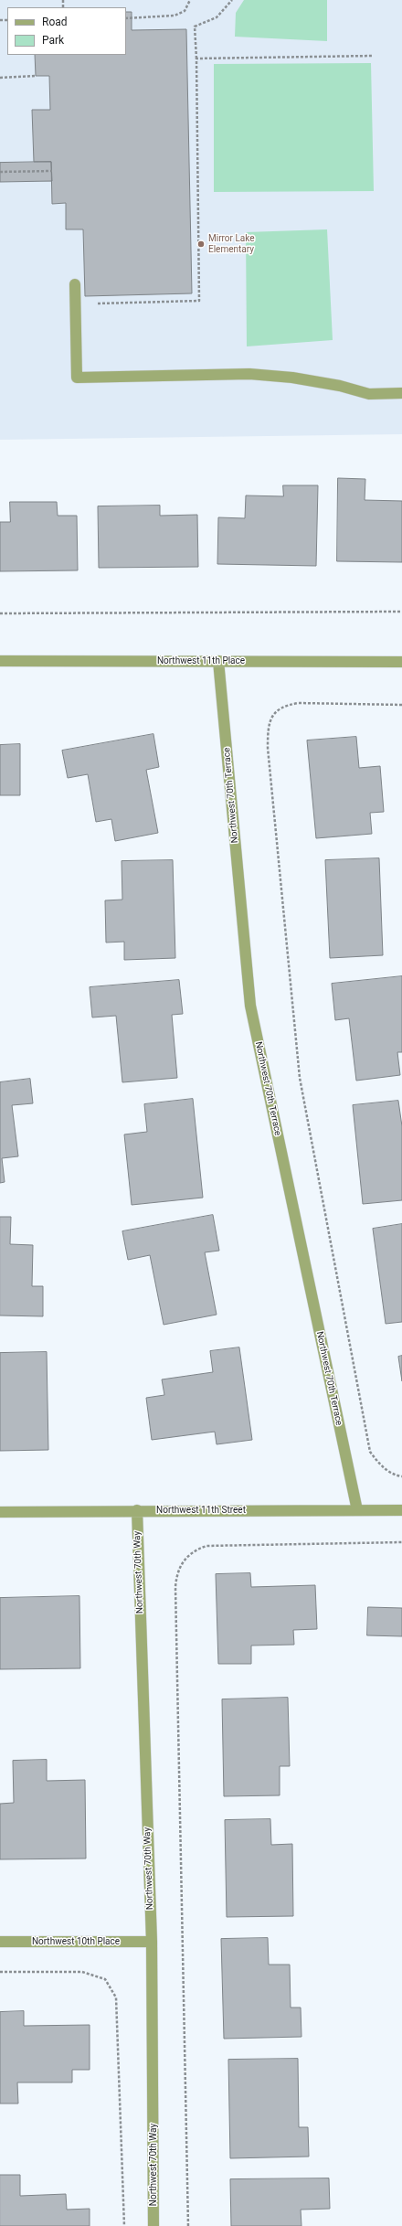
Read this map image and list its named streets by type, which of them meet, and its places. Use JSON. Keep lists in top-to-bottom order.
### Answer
{
  "streets": {
    "street": [
      "Northwest 11th Place",
      "Northwest 70th Terrace",
      "Northwest 11th Street",
      "Northwest 70th Way",
      "Northwest 10th Place"
    ]
  },
  "crossings": [
    ["Northwest 11th Place", "Northwest 70th Terrace"],
    ["Northwest 70th Terrace", "Northwest 11th Street"],
    ["Northwest 11th Street", "Northwest 70th Way"],
    ["Northwest 70th Way", "Northwest 10th Place"]
  ],
  "places": ["Mirror Lake Elementary"],
  "legend": ["Road", "Park"]
}
